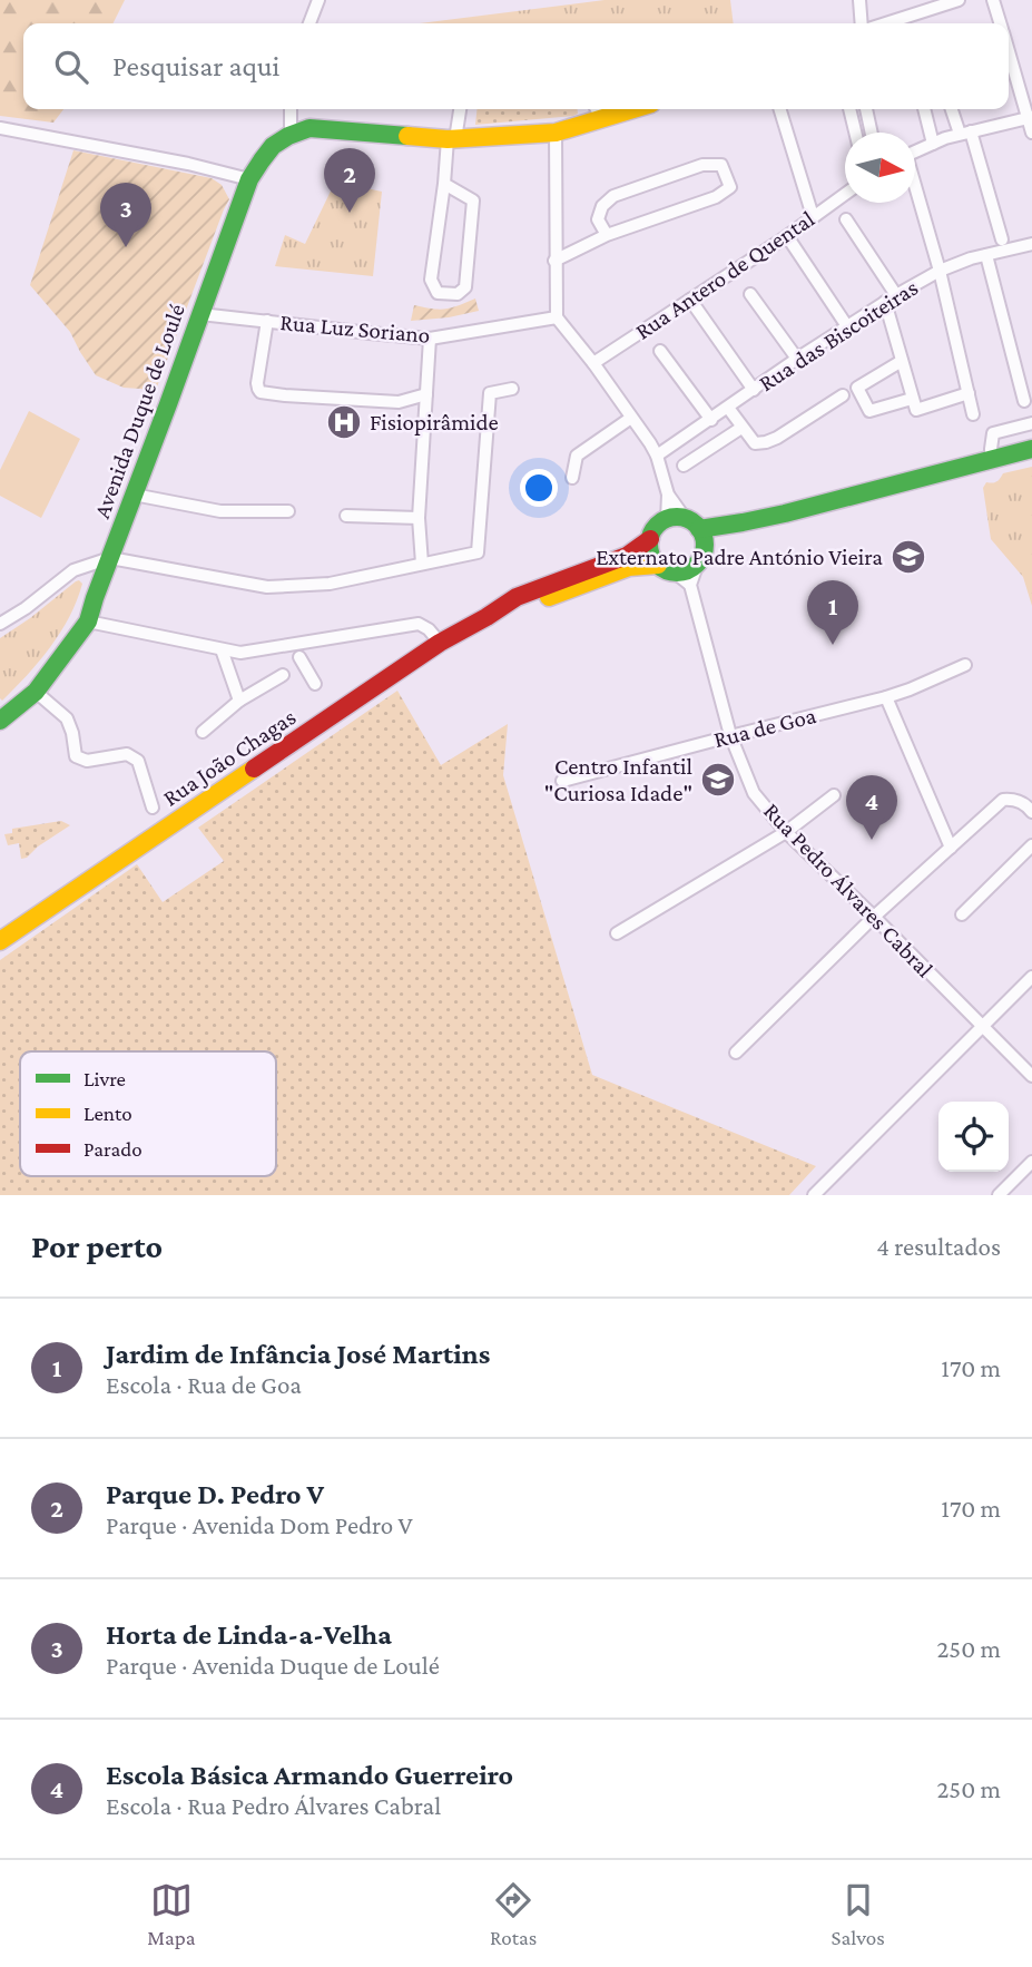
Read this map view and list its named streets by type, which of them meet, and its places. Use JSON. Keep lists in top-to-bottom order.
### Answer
{
  "streets": {
    "street": [
      "Rua Antero de Quental",
      "Rua Luz Soriano",
      "Rua das Biscoiteiras",
      "Avenida Duque de Loulé",
      "Rua de Goa",
      "Rua João Chagas",
      "Rua Pedro Álvares Cabral"
    ]
  },
  "crossings": [
    ["Rua Luz Soriano", "Avenida Duque de Loulé"],
    ["Rua de Goa", "Rua Pedro Álvares Cabral"]
  ],
  "places": {
    "hospital": ["Fisiopirâmide"],
    "school or university": ["Externato Padre António Vieira", "Centro Infantil \"Curiosa Idade\""]
  },
  "legend": ["Livre", "Lento", "Parado"],
  "north": "right",
  "page": {
    "search": "Pesquisar aqui",
    "pins": [
      "2",
      "3",
      "1",
      "4"
    ],
    "heading": ["Por perto", "4 resultados"],
    "list": [
      {
        "mark": "1",
        "name": "Jardim de Infância José Martins",
        "note": "Escola · Rua de Goa",
        "value": "170 m"
      },
      {
        "mark": "2",
        "name": "Parque D. Pedro V",
        "note": "Parque · Avenida Dom Pedro V",
        "value": "170 m"
      },
      {
        "mark": "3",
        "name": "Horta de Linda-a-Velha",
        "note": "Parque · Avenida Duque de Loulé",
        "value": "250 m"
      },
      {
        "mark": "4",
        "name": "Escola Básica Armando Guerreiro",
        "note": "Escola · Rua Pedro Álvares Cabral",
        "value": "250 m"
      }
    ],
    "nav": ["Mapa", "Rotas", "Salvos"]
  }
}
